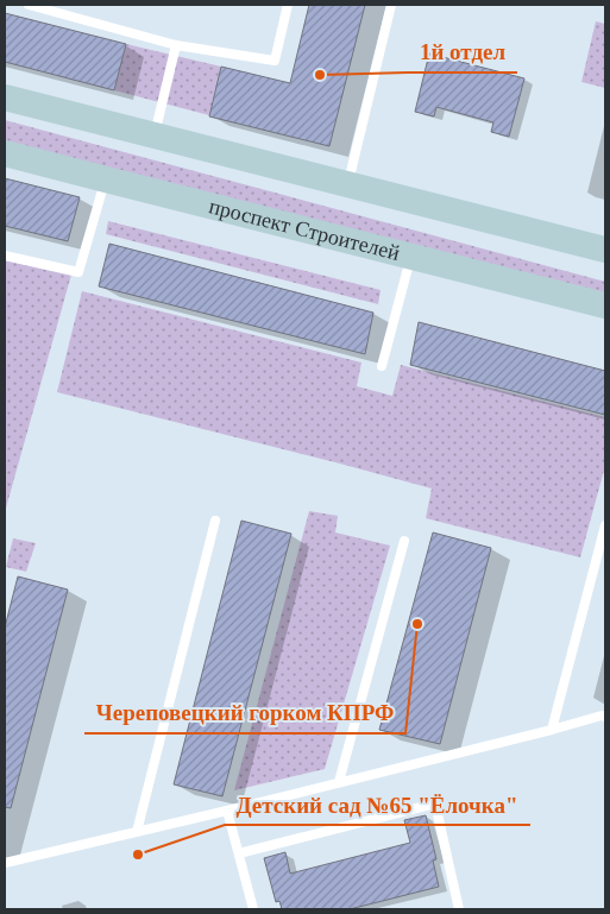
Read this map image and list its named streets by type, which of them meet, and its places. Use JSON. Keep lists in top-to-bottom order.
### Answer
{
  "streets": {
    "main road": ["проспект Строителей"]
  },
  "places": ["1й отдел", "Череповецкий горком КПРФ", "Детский сад №65 \"Ёлочка\""]
}
